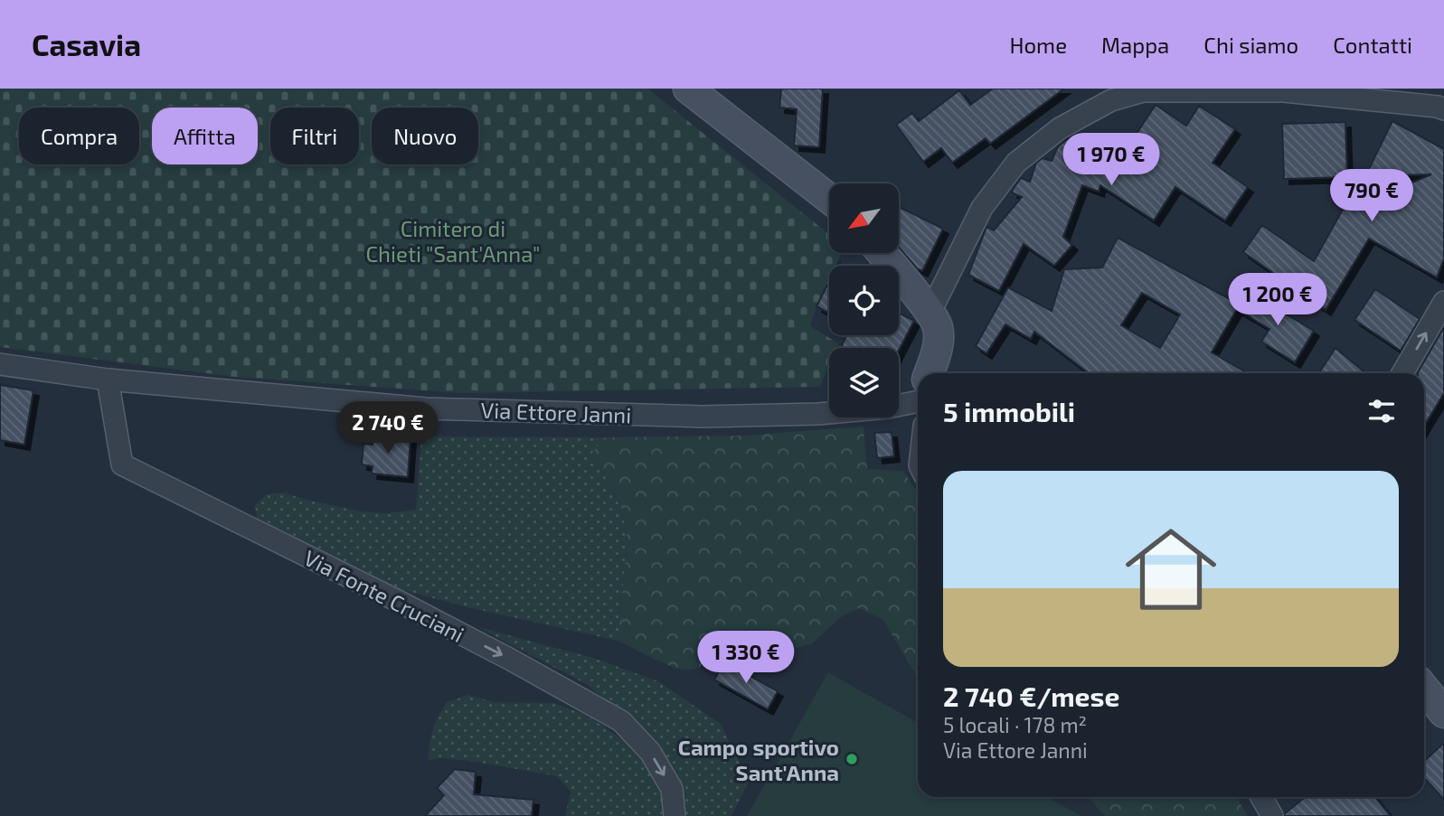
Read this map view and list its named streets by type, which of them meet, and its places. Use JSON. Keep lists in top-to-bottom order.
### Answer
{
  "streets": {
    "street": ["Via Ettore Janni", "Via Fonte Cruciani"]
  },
  "crossings": [
    ["Via Ettore Janni", "Via Fonte Cruciani"]
  ],
  "one_way": ["Via Fonte Cruciani"],
  "parks": ["Cimitero di Chieti \"Sant'Anna\""],
  "places": ["Campo sportivo Sant'Anna"],
  "north": "bottom left",
  "page": {
    "header": "Casavia",
    "nav": [
      "Home",
      "Mappa",
      "Chi siamo",
      "Contatti"
    ],
    "chip": [
      "Compra",
      "Affitta",
      "Filtri",
      "Nuovo"
    ],
    "price": [
      "1 970 €",
      "790 €",
      "1 200 €",
      "2 740 €",
      "1 330 €"
    ],
    "heading": "5 immobili",
    "list": [
      {
        "name": "2 740 €/mese",
        "note": "5 locali · 178 m² · Via Ettore Janni"
      }
    ]
  }
}
